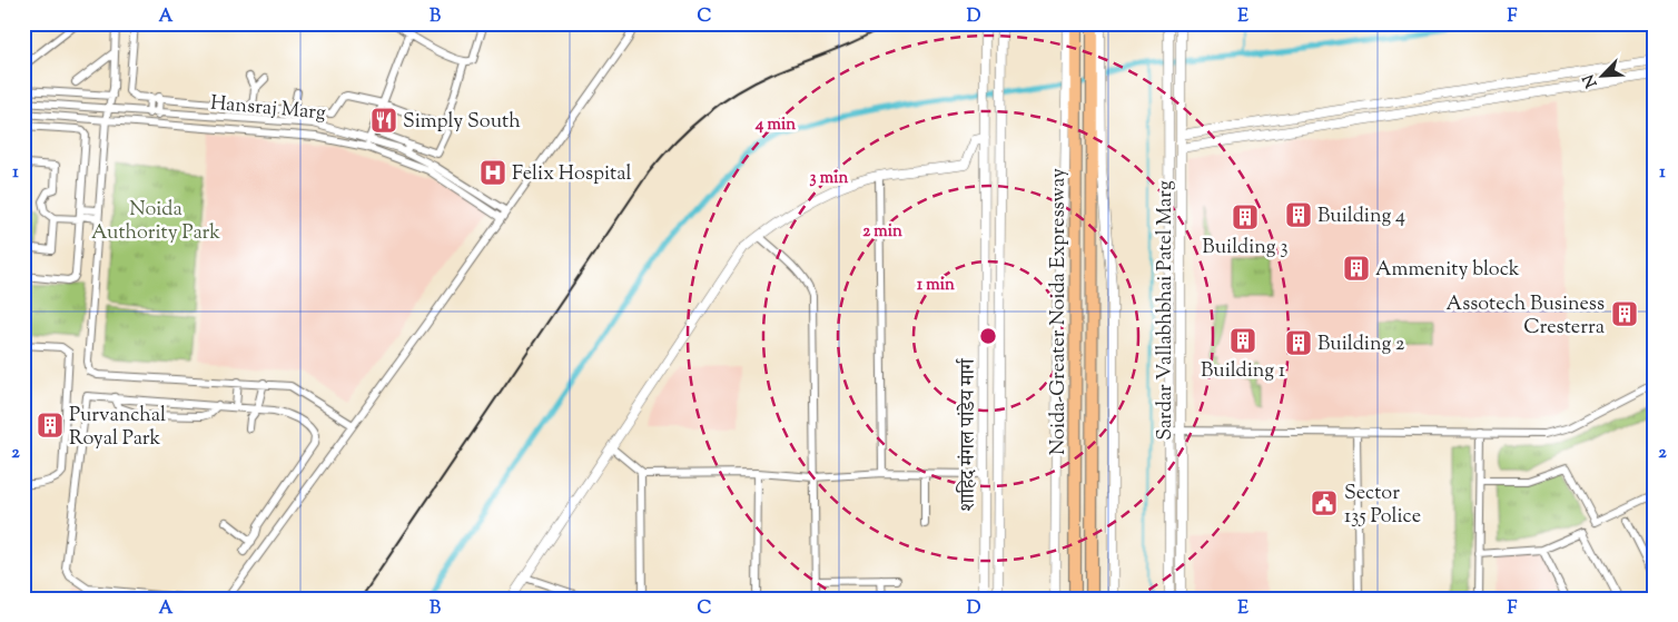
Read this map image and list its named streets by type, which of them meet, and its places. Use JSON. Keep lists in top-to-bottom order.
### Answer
{
  "streets": {
    "highway": ["Noida-Greater Noida Expressway"],
    "street": ["Hansraj Marg", "Sardar Vallabhbhai Patel Marg", "शाहिद मंगल पांडेय मार्ग"]
  },
  "parks": ["Noida Authority Park"],
  "places": {
    "restaurant": ["Simply South"],
    "hospital": ["Felix Hospital"],
    "building": [
      "Building 4",
      "Building 3",
      "Ammenity block",
      "Assotech Business Cresterra",
      "Building 1",
      "Building 2",
      "Purvanchal Royal Park"
    ],
    "public building": ["Sector 135 Police"]
  },
  "north": "bottom left",
  "grid": {
    "columns": [
      "A",
      "B",
      "C",
      "D",
      "E",
      "F"
    ],
    "rows": ["1", "2"]
  },
  "rings": [
    "4 min",
    "3 min",
    "2 min",
    "1 min"
  ]
}
